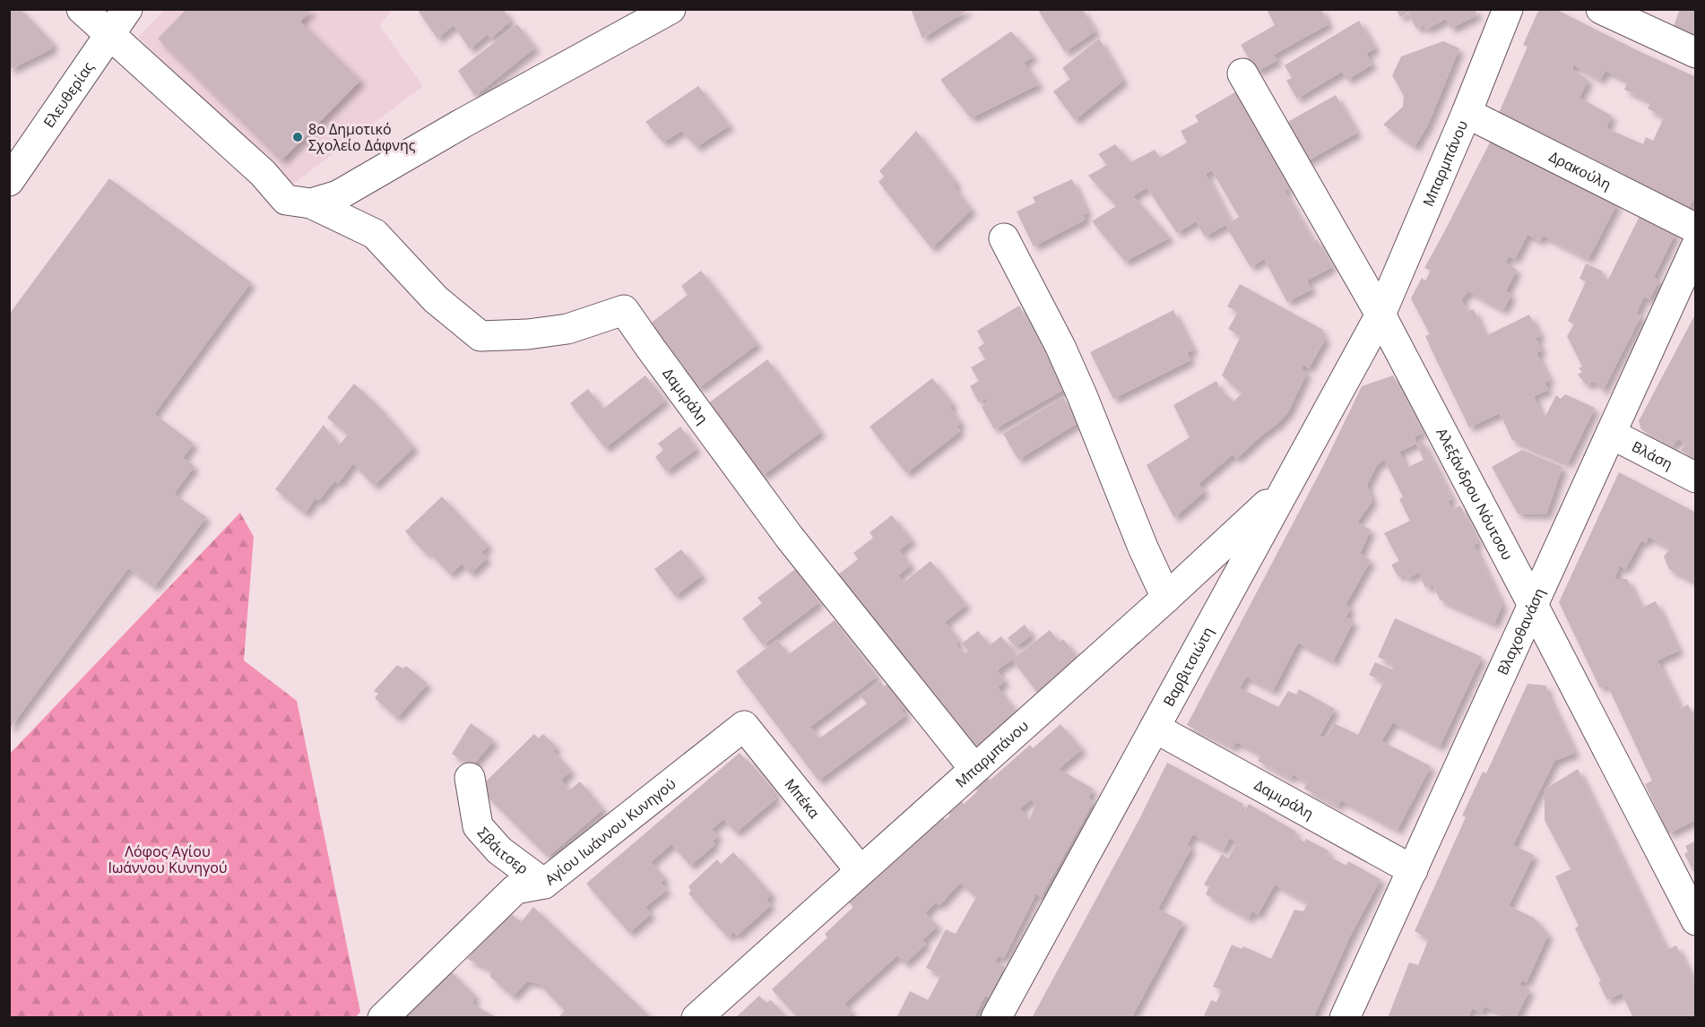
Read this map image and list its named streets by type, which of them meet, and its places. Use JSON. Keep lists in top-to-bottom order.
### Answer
{
  "streets": {
    "street": [
      "Ελευθερίας",
      "Μπαρμπάνου",
      "Δρακούλη",
      "Δαμιράλη",
      "Βλάση",
      "Αλεξάνδρου Νόυτσου",
      "Βλαχοθανάση",
      "Βαρβιτσιώτη",
      "Μπέκα",
      "Αγίου Ιωάννου Κυνηγού",
      "Σβάιτσερ"
    ]
  },
  "crossings": [
    ["Μπαρμπάνου", "Δρακούλη"],
    ["Μπαρμπάνου", "Δαμιράλη"],
    ["Μπαρμπάνου", "Αλεξάνδρου Νόυτσου"],
    ["Μπαρμπάνου", "Βαρβιτσιώτη"],
    ["Μπαρμπάνου", "Μπέκα"],
    ["Δαμιράλη", "Βλαχοθανάση"],
    ["Δαμιράλη", "Βαρβιτσιώτη"],
    ["Βλάση", "Βλαχοθανάση"],
    ["Αλεξάνδρου Νόυτσου", "Βλαχοθανάση"],
    ["Αλεξάνδρου Νόυτσου", "Βαρβιτσιώτη"],
    ["Μπέκα", "Αγίου Ιωάννου Κυνηγού"],
    ["Αγίου Ιωάννου Κυνηγού", "Σβάιτσερ"]
  ],
  "parks": ["Λόφος Αγίου Ιωάννου Κυνηγού"],
  "places": ["8ο Δημοτικό Σχολείο Δάφνης"]
}
